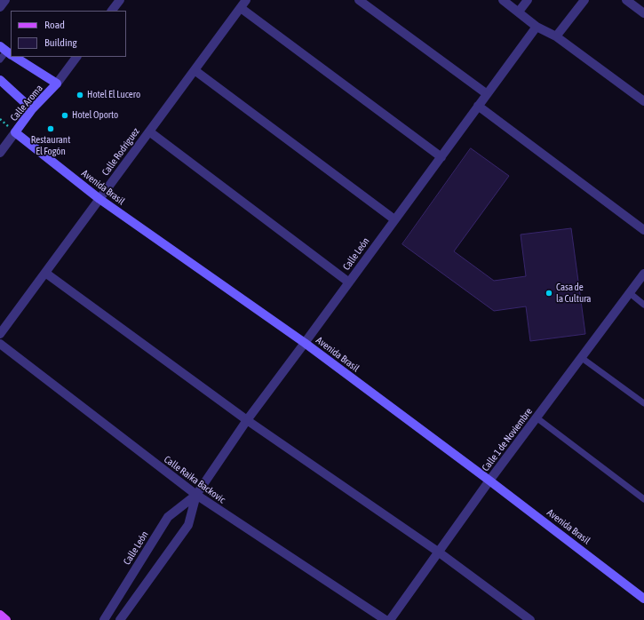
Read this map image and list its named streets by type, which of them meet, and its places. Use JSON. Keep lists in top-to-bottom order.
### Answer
{
  "streets": {
    "main road": ["Calle Aroma", "Avenida Brasil"],
    "street": [
      "Calle Rodriguez",
      "Calle León",
      "Calle 1 de Noviembre",
      "Calle Raika Backovic"
    ]
  },
  "crossings": [
    ["Calle Aroma", "Avenida Brasil"],
    ["Calle Rodriguez", "Avenida Brasil"],
    ["Avenida Brasil", "Calle León"],
    ["Avenida Brasil", "Calle 1 de Noviembre"],
    ["Calle León", "Calle Raika Backovic"]
  ],
  "places": [
    "Hotel El Lucero",
    "Hotel Oporto",
    "Restaurant El Fogón",
    "Casa de la Cultura"
  ],
  "legend": ["Road", "Building"]
}
